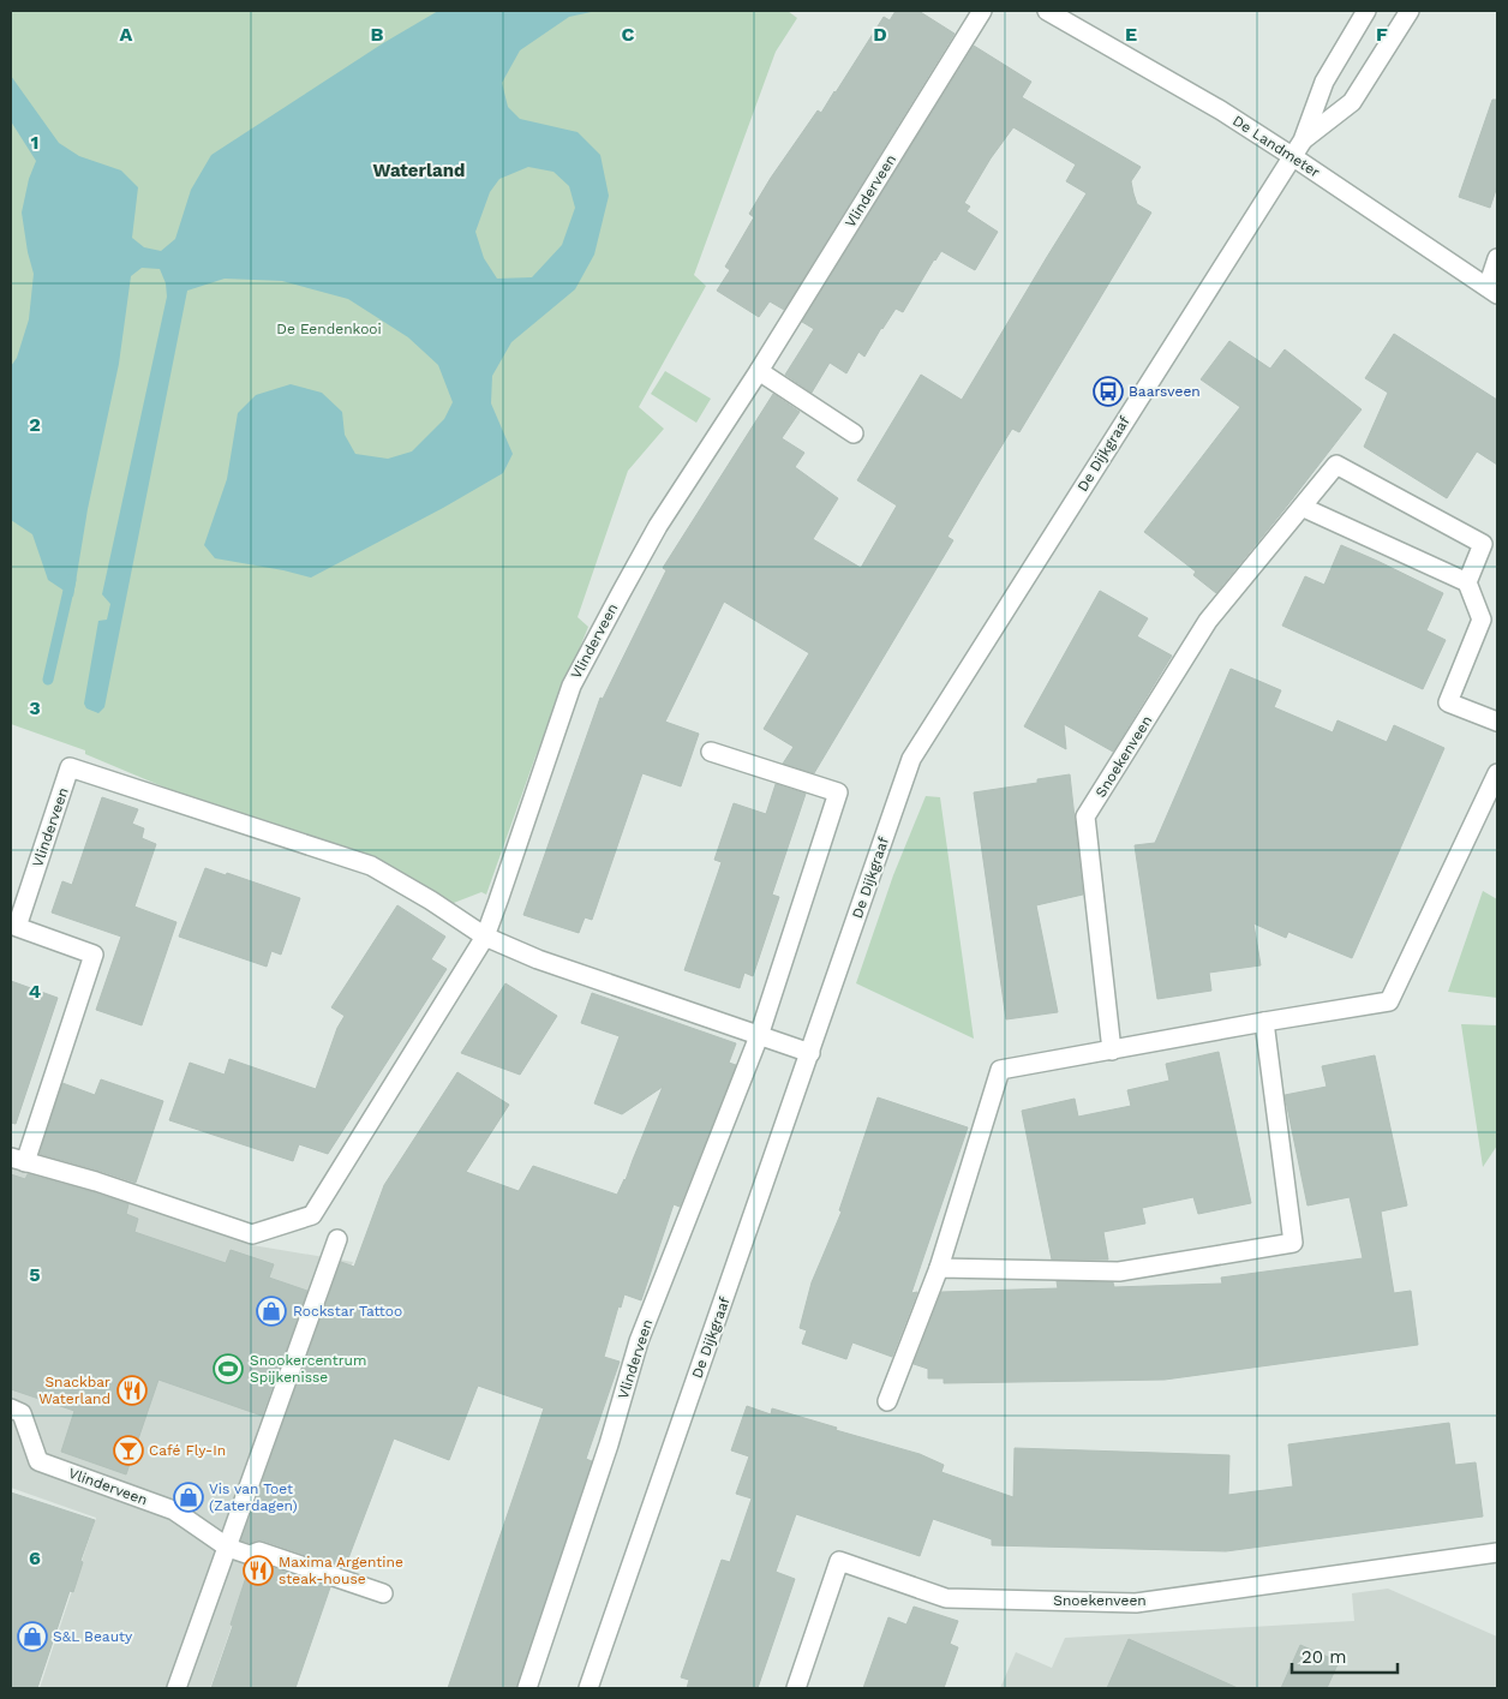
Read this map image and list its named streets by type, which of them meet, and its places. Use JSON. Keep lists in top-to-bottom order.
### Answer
{
  "streets": {
    "street": [
      "De Landmeter",
      "Vlinderveen",
      "De Dijkgraaf",
      "Snoekenveen"
    ]
  },
  "crossings": [
    ["De Landmeter", "De Dijkgraaf"],
    ["Vlinderveen", "De Dijkgraaf"]
  ],
  "districts": ["Waterland"],
  "parks": ["De Eendenkooi"],
  "places": {
    "bus stop": ["Baarsveen"],
    "shop": ["Rockstar Tattoo", "Vis van Toet (Zaterdagen)", "S&L Beauty"],
    "sports": ["Snookercentrum Spijkenisse"],
    "restaurant": ["Snackbar Waterland", "Maxima Argentine steak-house"],
    "bar": ["Café Fly-In"]
  },
  "scale_bar": "20 m",
  "grid": {
    "columns": [
      "A",
      "B",
      "C",
      "D",
      "E",
      "F"
    ],
    "rows": [
      "1",
      "2",
      "3",
      "4",
      "5",
      "6"
    ]
  }
}
